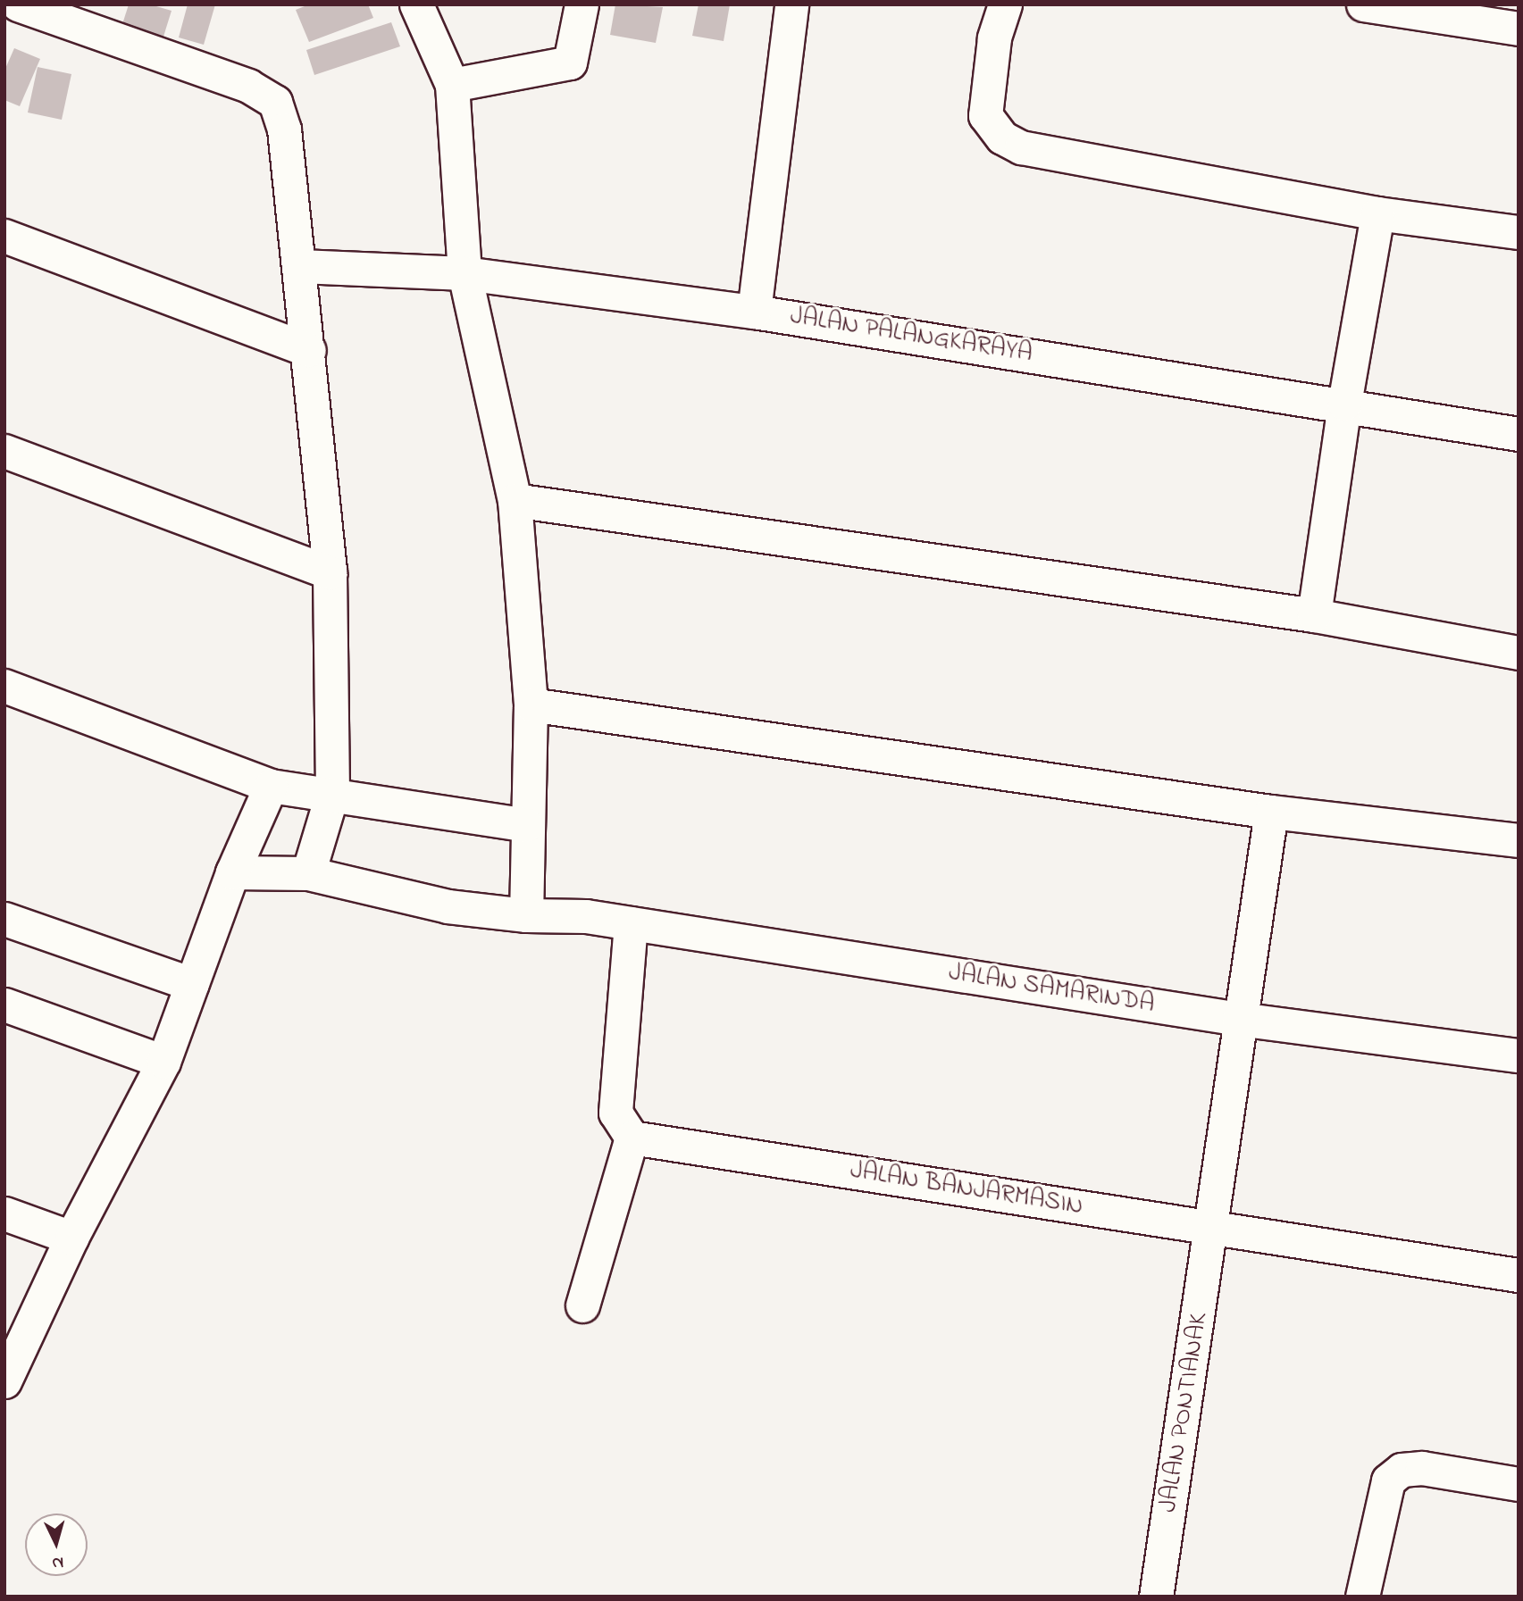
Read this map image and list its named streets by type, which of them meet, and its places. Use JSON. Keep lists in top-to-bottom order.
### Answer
{
  "streets": {
    "street": [
      "JALAN PALANGKARAYA",
      "JALAN SAMARINDA",
      "JALAN BANJARMASIN",
      "JALAN PONTIANAK"
    ]
  },
  "crossings": [
    ["JALAN SAMARINDA", "JALAN PONTIANAK"],
    ["JALAN BANJARMASIN", "JALAN PONTIANAK"]
  ],
  "north": "bottom"
}
